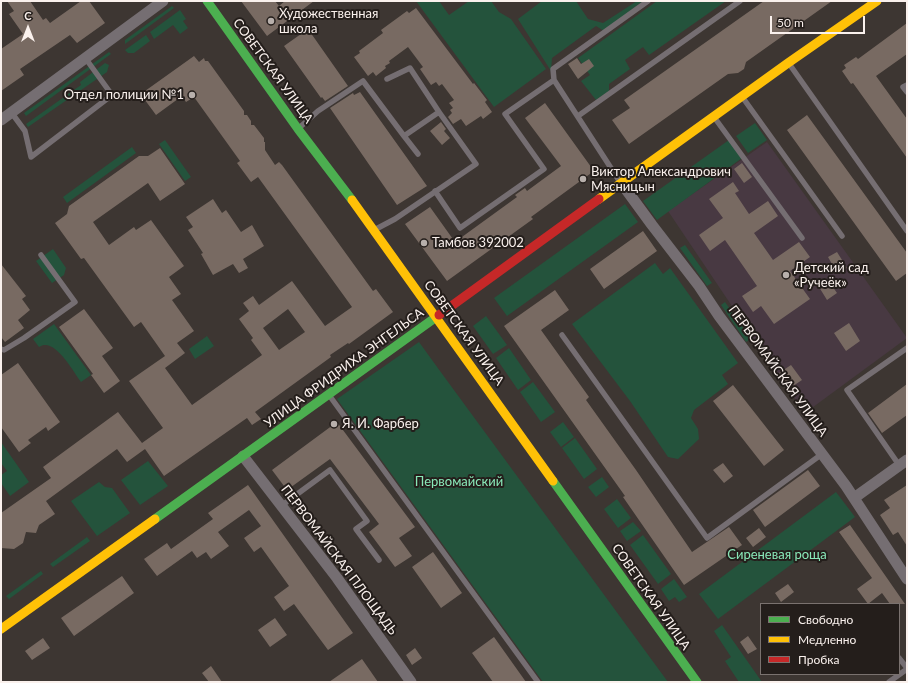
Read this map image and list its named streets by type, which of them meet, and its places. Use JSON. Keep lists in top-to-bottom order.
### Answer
{
  "streets": {
    "street": [
      "СОВЕТСКАЯ УЛИЦА",
      "УЛИЦА ФРИДРИХА ЭНГЕЛЬСА",
      "ПЕРВОМАЙСКАЯ УЛИЦА",
      "ПЕРВОМАЙСКАЯ ПЛОЩАДЬ"
    ]
  },
  "crossings": [
    ["СОВЕТСКАЯ УЛИЦА", "УЛИЦА ФРИДРИХА ЭНГЕЛЬСА"],
    ["УЛИЦА ФРИДРИХА ЭНГЕЛЬСА", "ПЕРВОМАЙСКАЯ УЛИЦА"],
    ["УЛИЦА ФРИДРИХА ЭНГЕЛЬСА", "ПЕРВОМАЙСКАЯ ПЛОЩАДЬ"]
  ],
  "parks": ["Первомайский", "Сиреневая роща"],
  "places": [
    "Художественная школа",
    "Отдел полиции №1",
    "Виктор Александрович Мясницын",
    "Тамбов 392002",
    "Детский сад «Ручеёк»",
    "Я. И. Фарбер"
  ],
  "legend": ["Свободно", "Медленно", "Пробка"],
  "scale_bar": "50 m",
  "north": "top"
}
